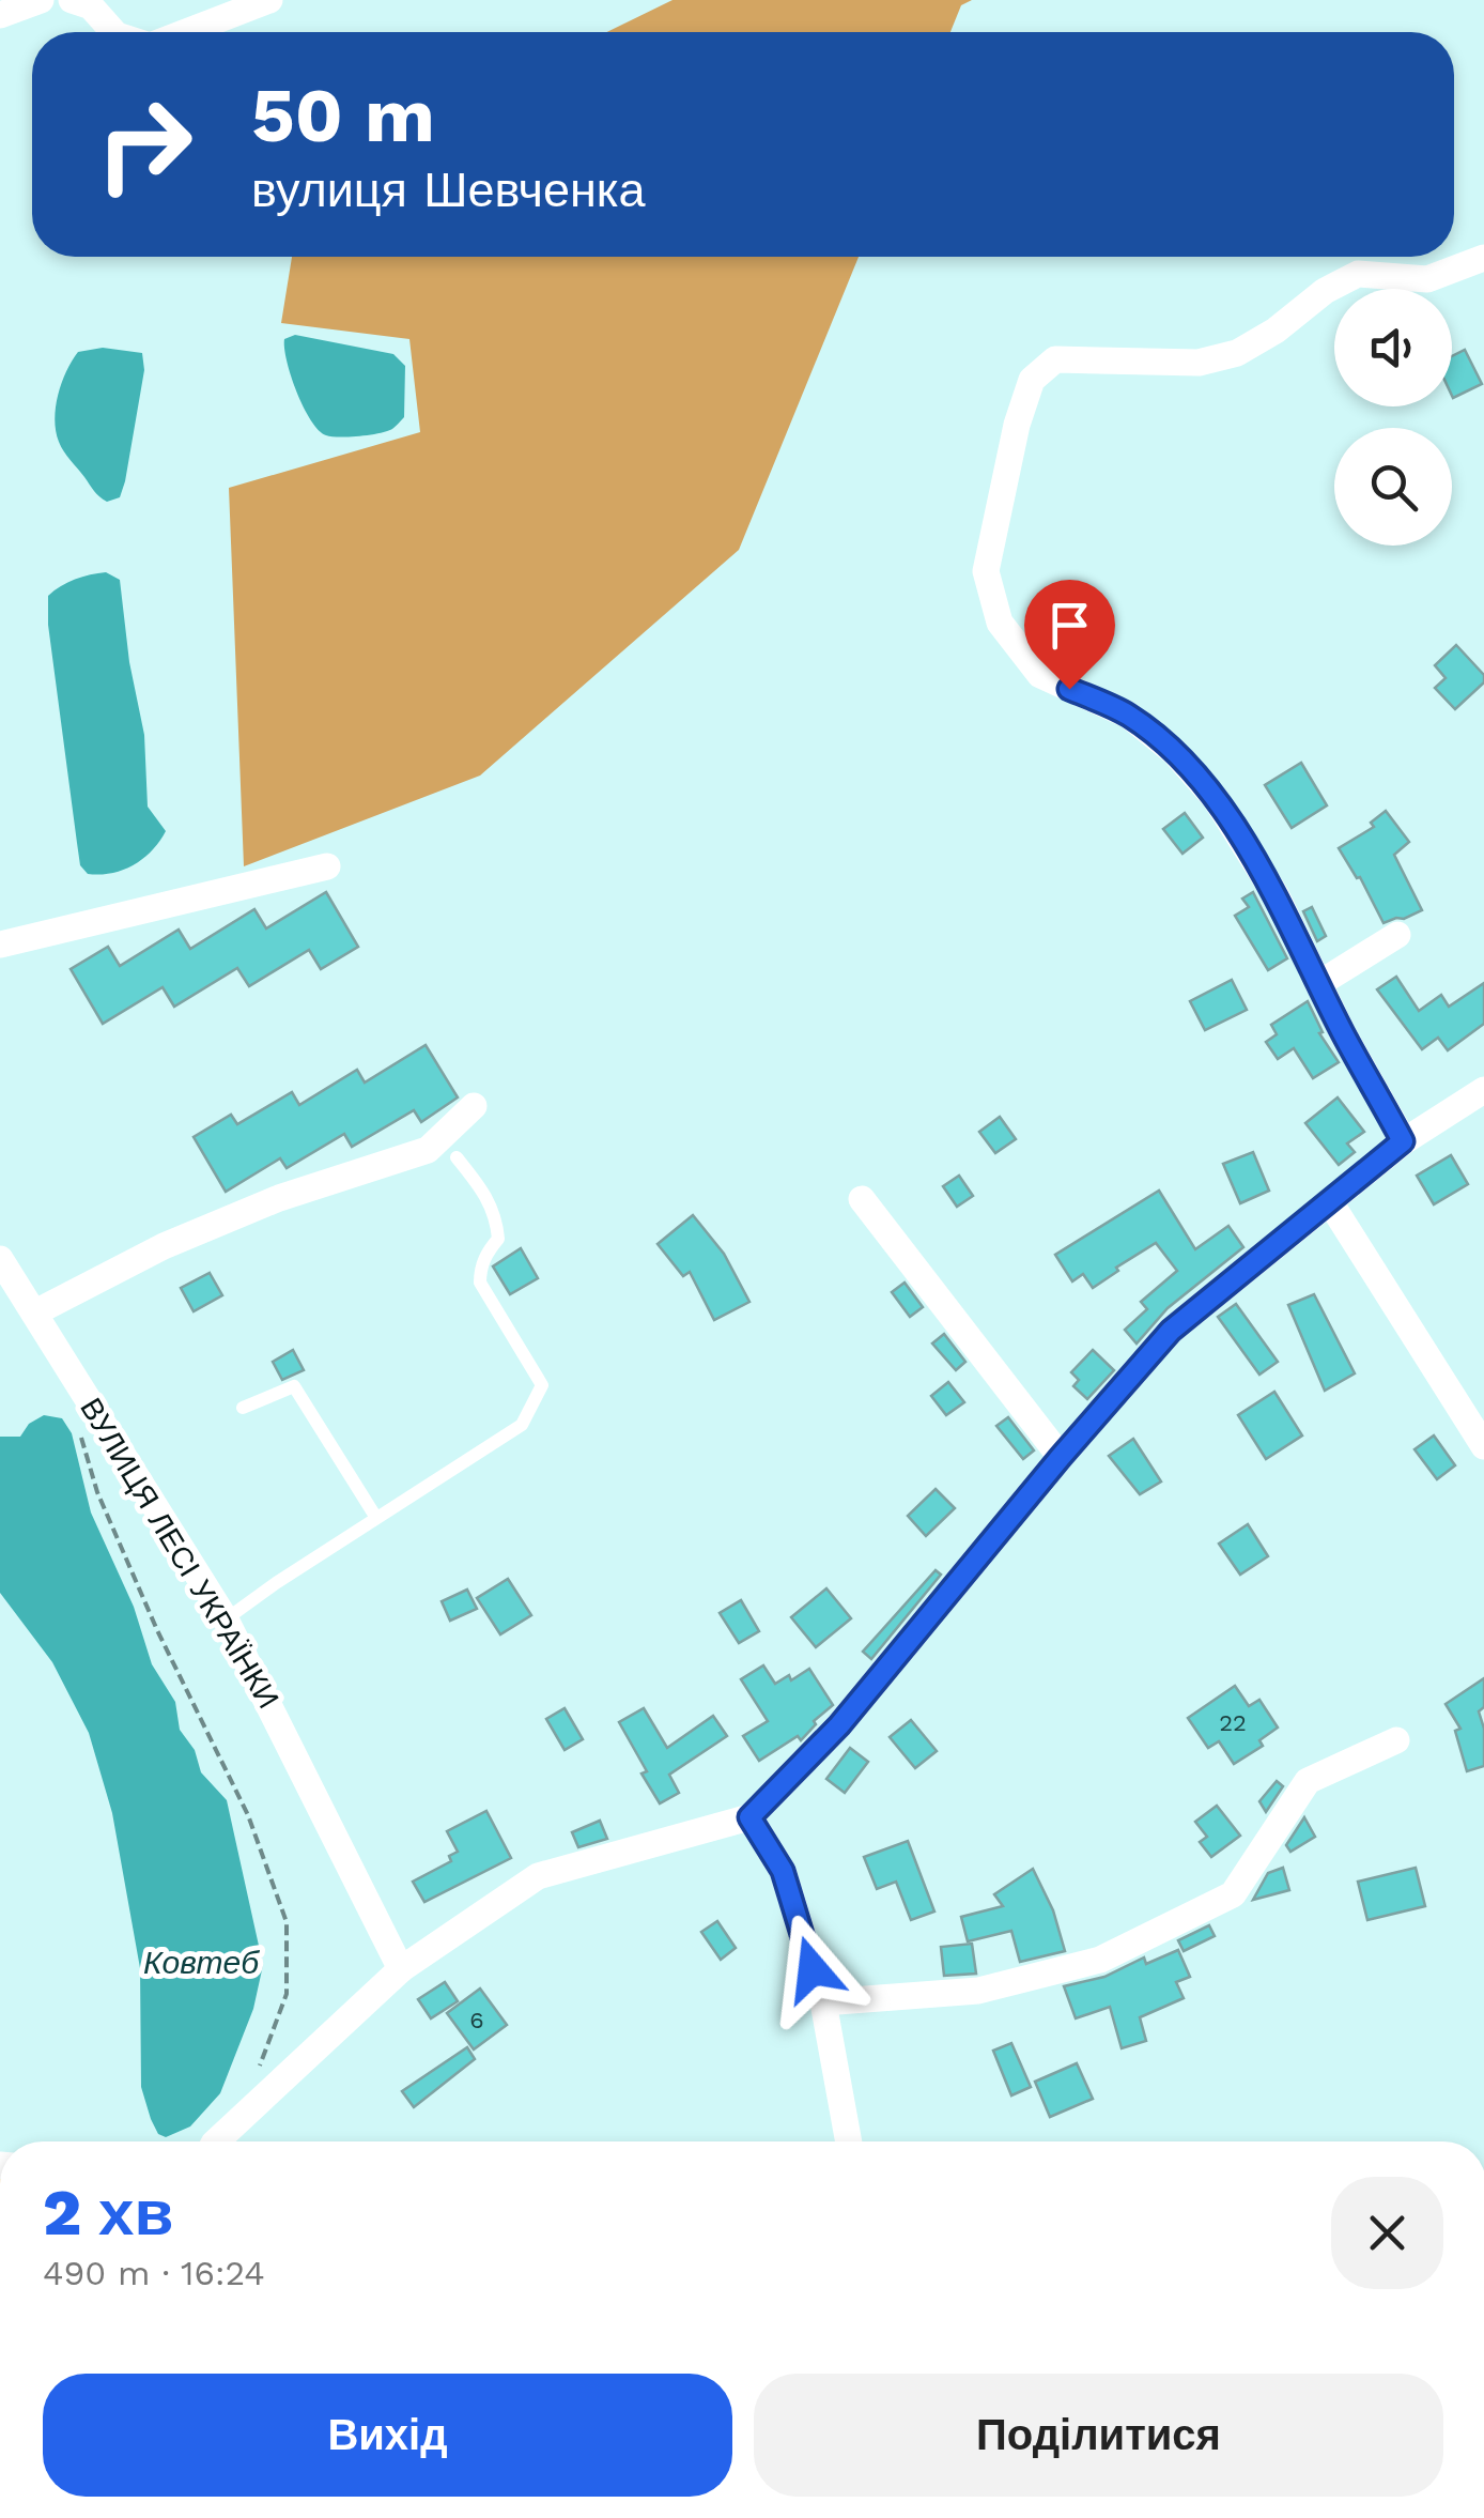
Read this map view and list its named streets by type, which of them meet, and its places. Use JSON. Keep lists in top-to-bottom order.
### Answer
{
  "streets": {
    "street": ["ВУЛИЦЯ ЛЕСІ УКРАЇНКИ"]
  },
  "water": ["Ковтеб"],
  "house_numbers": ["22", "6"],
  "page": {
    "turn": ["50 m", "вулиця Шевченка"],
    "heading": ["2 хв", "490 m · 16:24"],
    "buttons": ["Вихід", "Поділитися"]
  }
}
